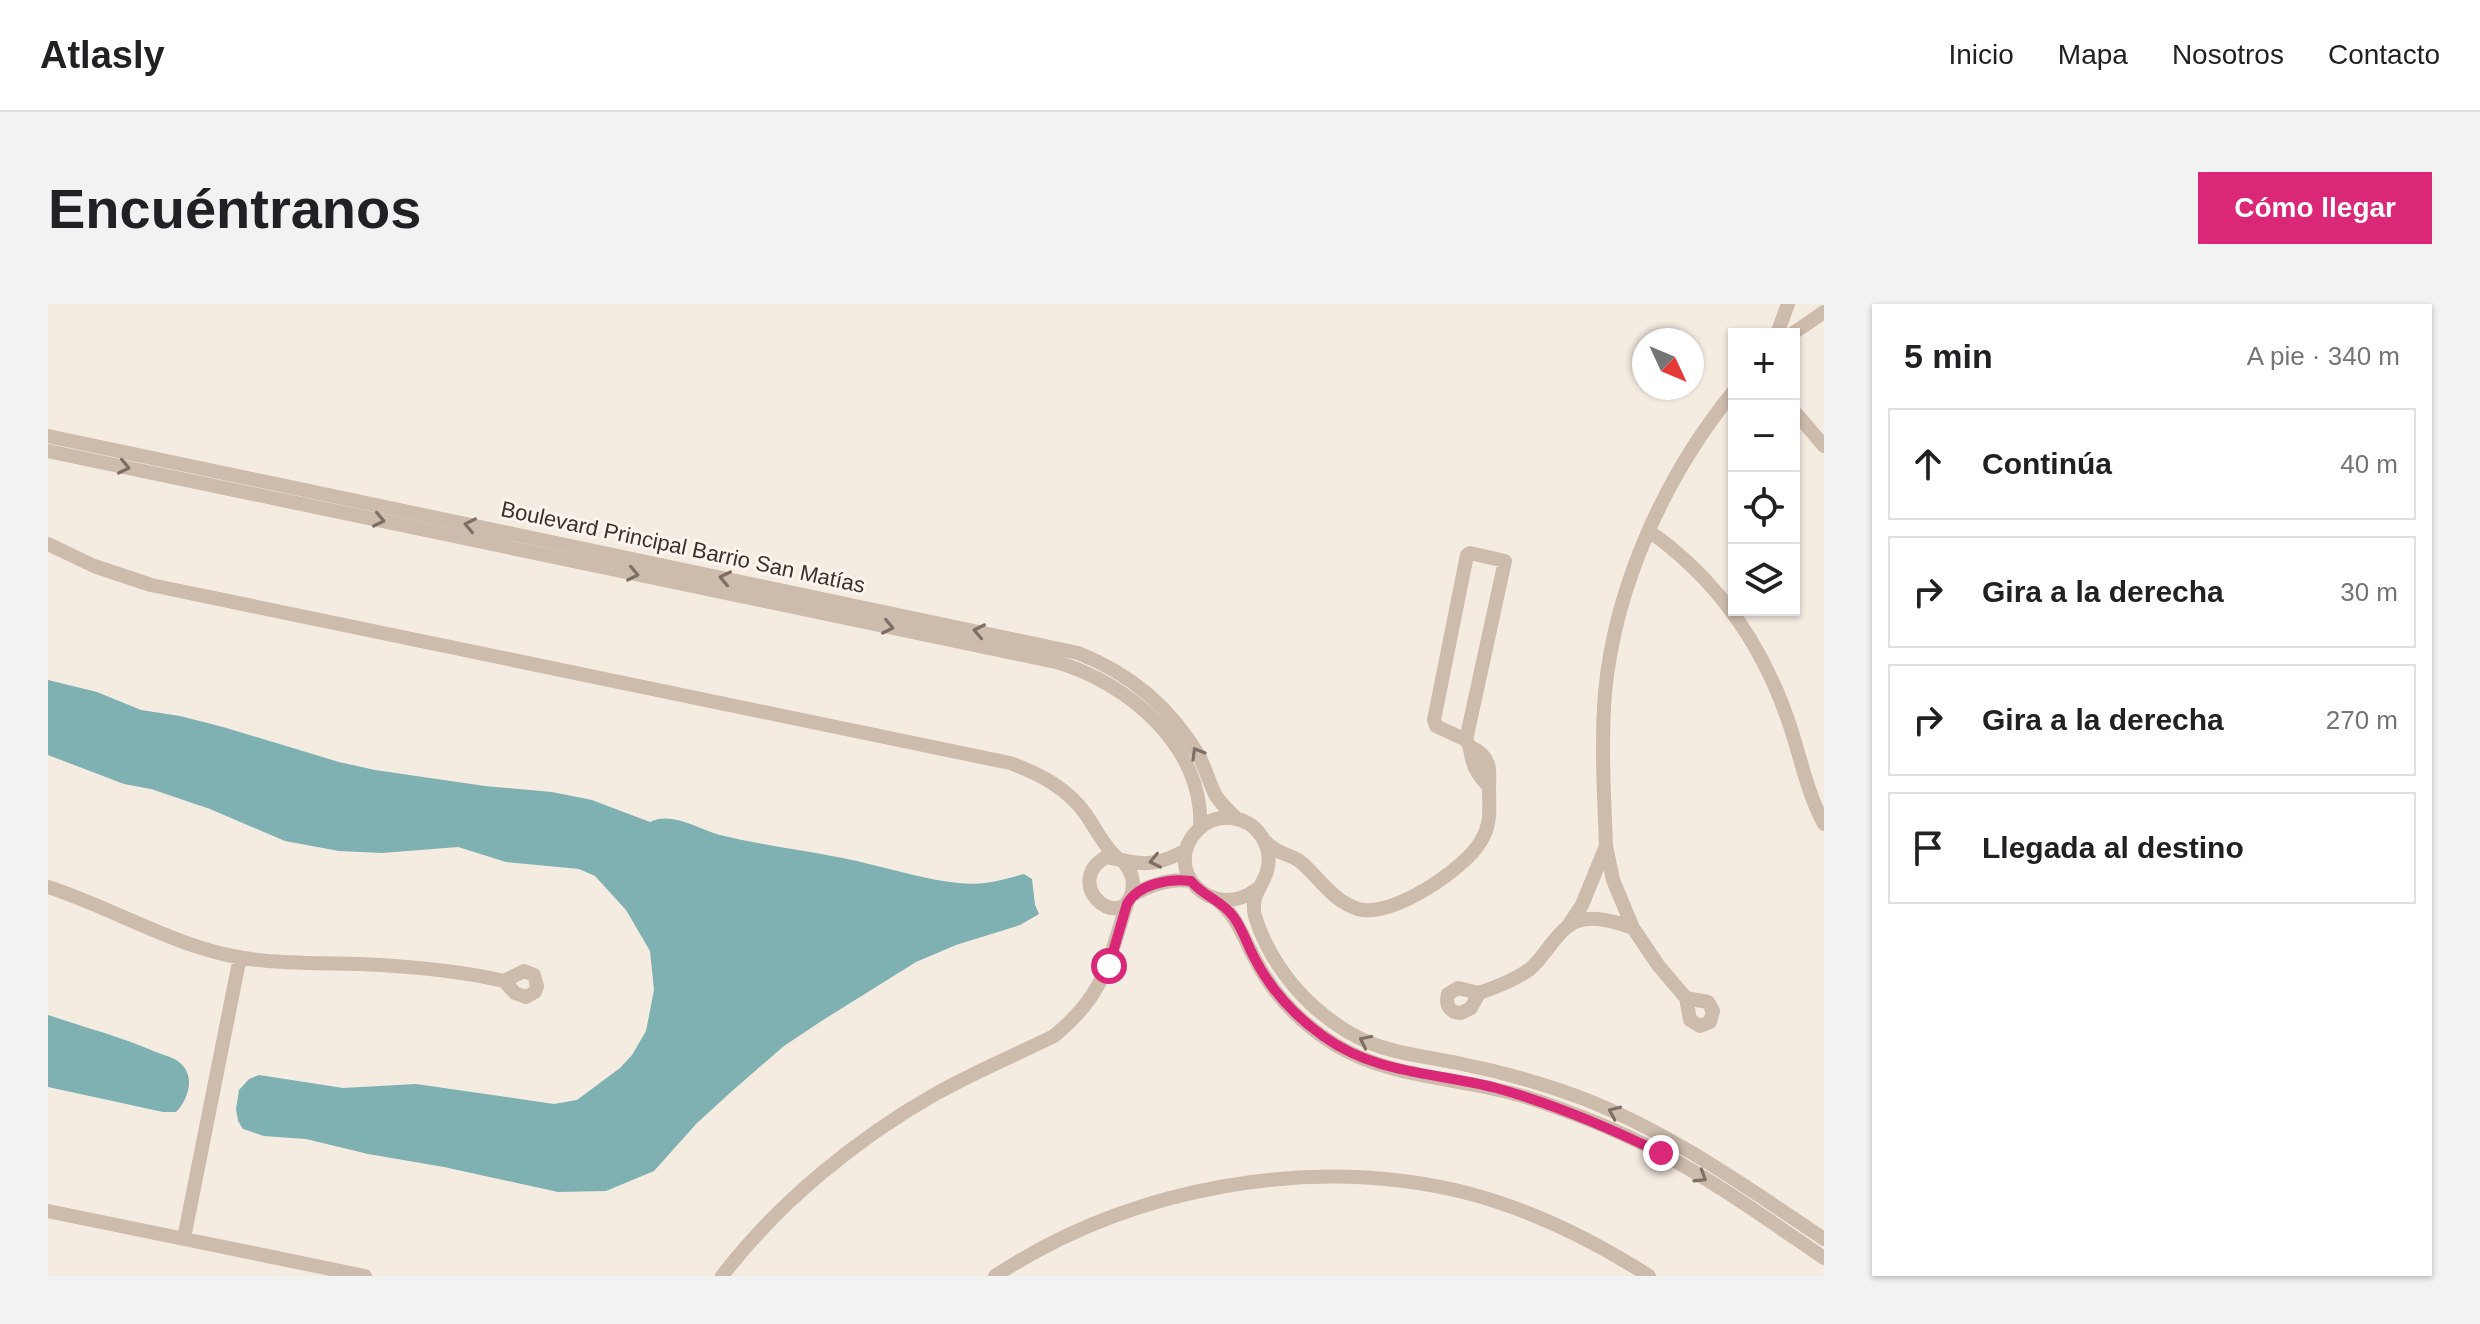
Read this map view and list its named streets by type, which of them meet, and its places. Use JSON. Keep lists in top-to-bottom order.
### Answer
{
  "streets": {
    "street": ["Boulevard Principal Barrio San Matías"]
  },
  "north": "bottom right",
  "page": {
    "header": "Atlasly",
    "nav": [
      "Inicio",
      "Mapa",
      "Nosotros",
      "Contacto"
    ],
    "buttons": "Cómo llegar",
    "title": "Encuéntranos",
    "heading": ["5 min", "A pie · 340 m"],
    "map_buttons": ["+", "−"],
    "list": [
      ["Continúa", "40 m"],
      ["Gira a la derecha", "30 m"],
      ["Gira a la derecha", "270 m"],
      "Llegada al destino"
    ]
  }
}
